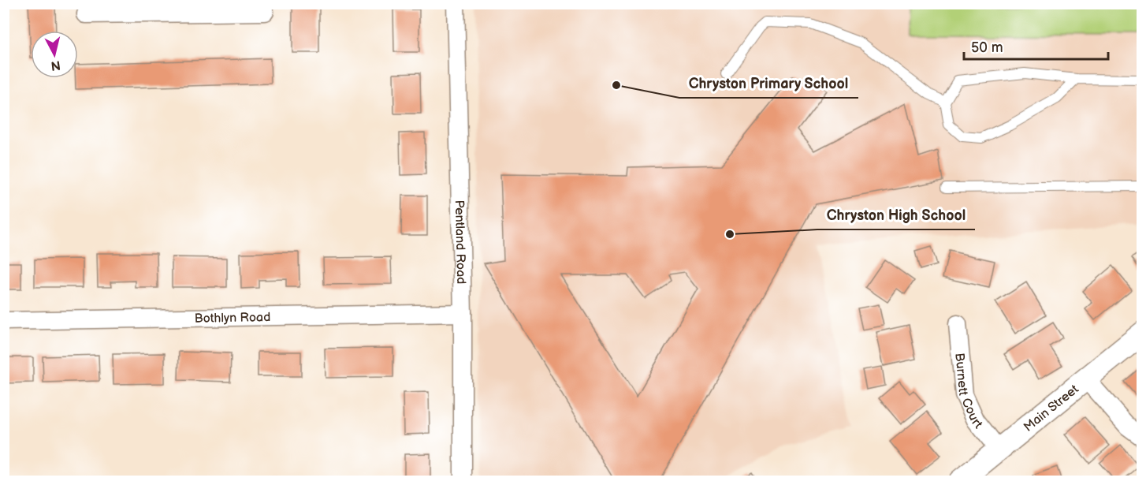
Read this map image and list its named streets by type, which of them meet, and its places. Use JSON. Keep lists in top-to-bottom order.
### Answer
{
  "streets": {
    "street": [
      "Pentland Road",
      "Bothlyn Road",
      "Burnett Court",
      "Main Street"
    ]
  },
  "crossings": [
    ["Pentland Road", "Bothlyn Road"],
    ["Burnett Court", "Main Street"]
  ],
  "places": ["Chryston Primary School", "Chryston High School"],
  "scale_bar": "50 m",
  "north": "bottom"
}
